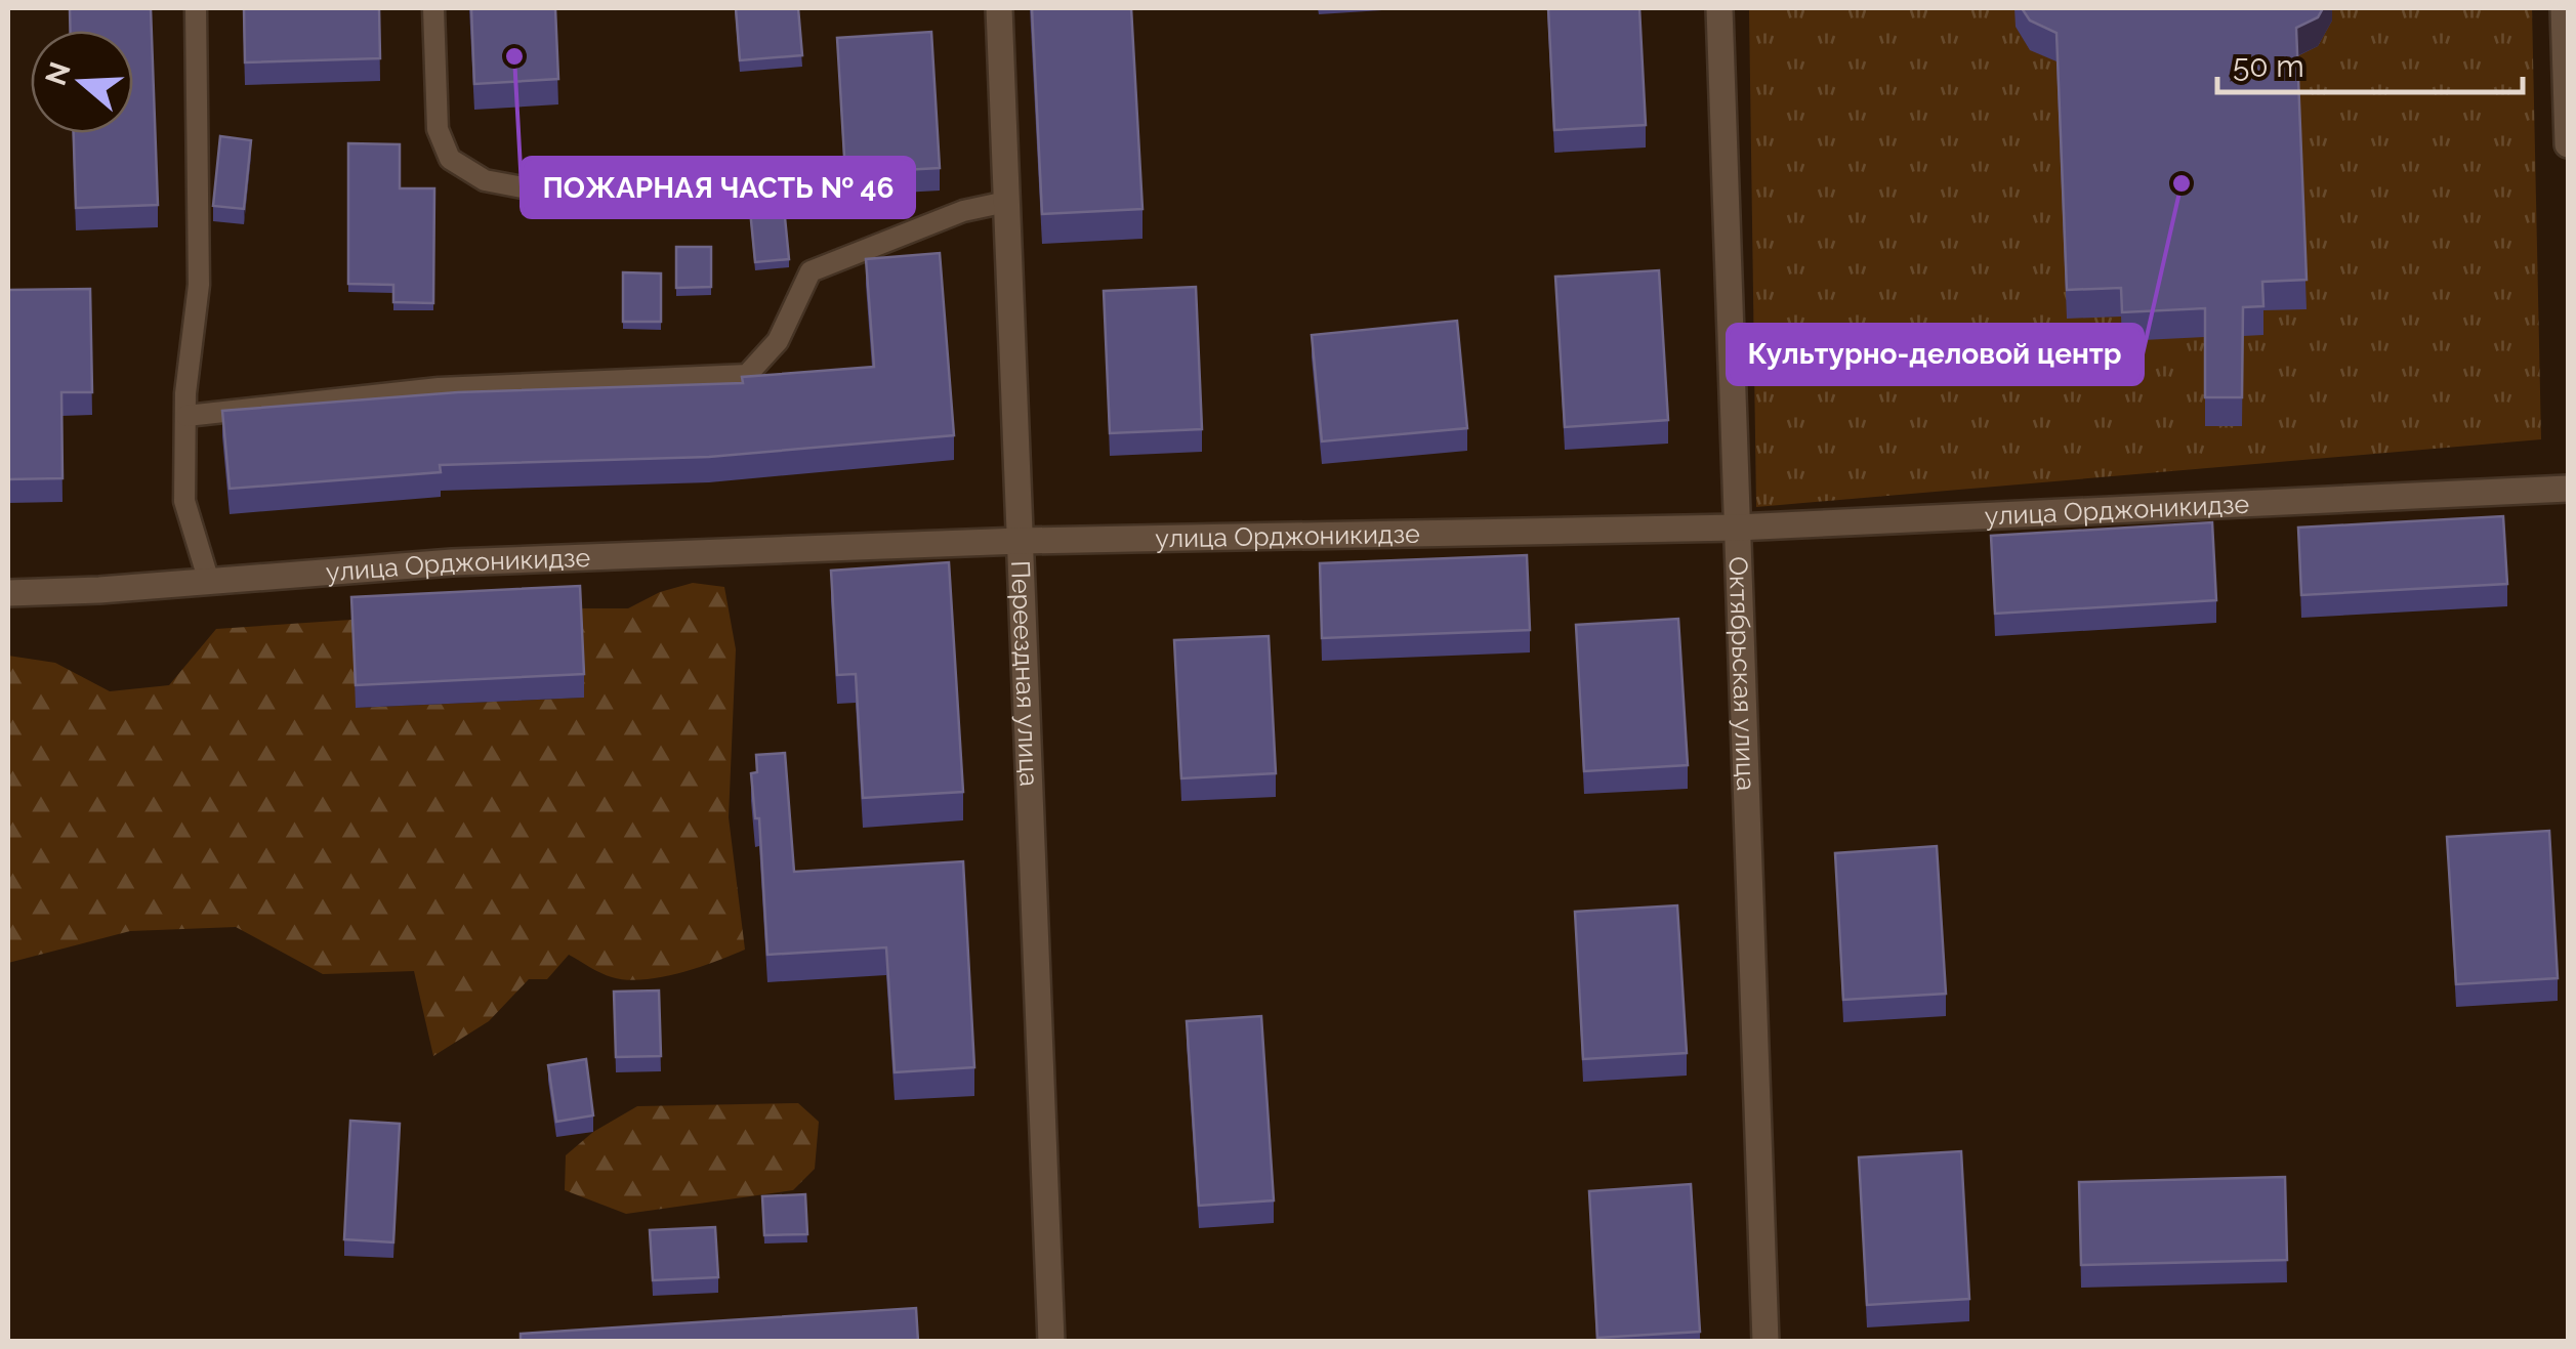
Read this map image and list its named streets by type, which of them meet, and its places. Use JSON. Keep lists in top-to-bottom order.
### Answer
{
  "streets": {
    "street": ["улица Орджоникидзе", "Переездная улица", "Октябрьская улица"]
  },
  "crossings": [
    ["улица Орджоникидзе", "Переездная улица"],
    ["улица Орджоникидзе", "Октябрьская улица"]
  ],
  "places": ["ПОЖАРНАЯ ЧАСТЬ № 46", "Культурно-деловой центр"],
  "scale_bar": "50 m",
  "north": "left"
}
